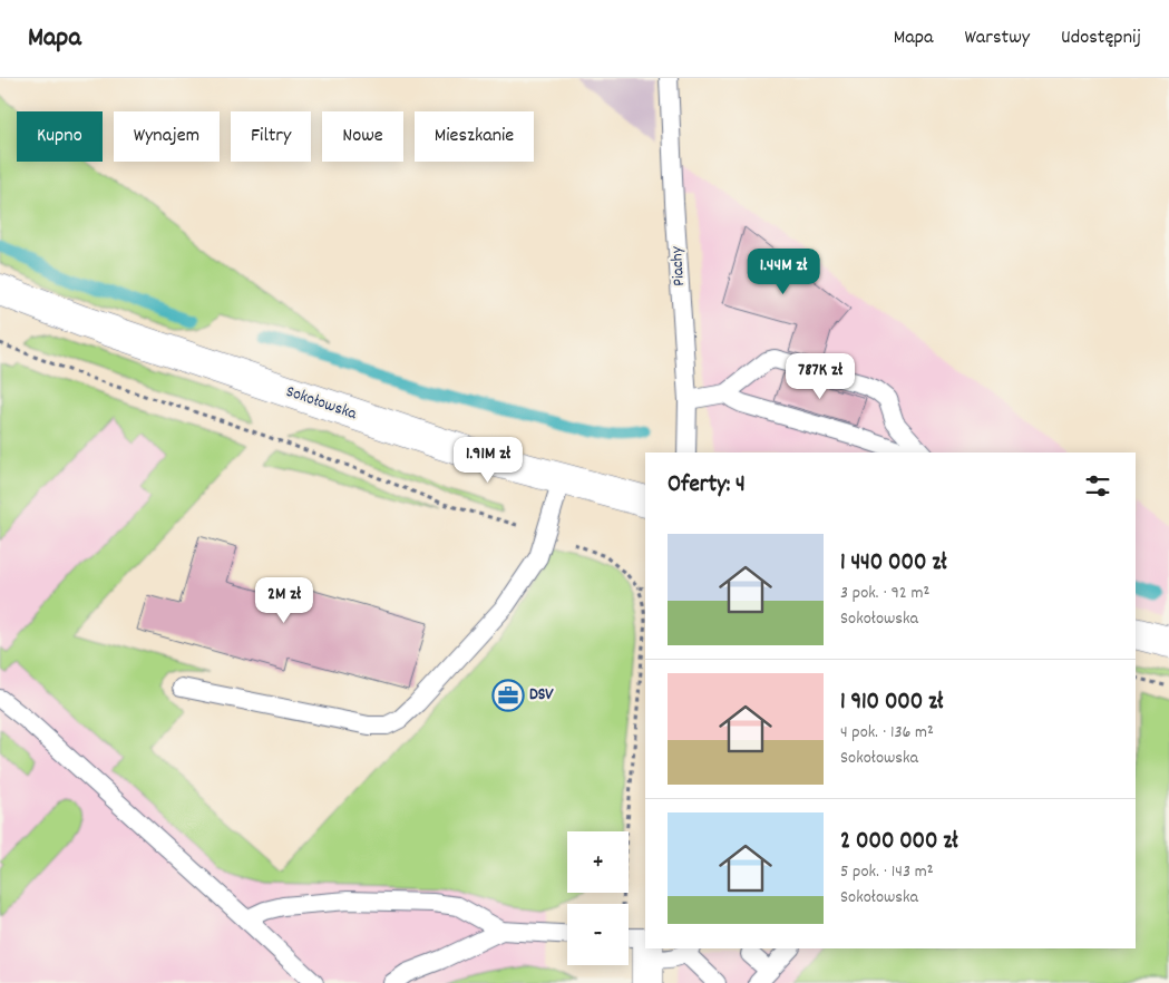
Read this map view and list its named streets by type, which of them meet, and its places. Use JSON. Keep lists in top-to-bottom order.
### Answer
{
  "streets": {
    "street": ["Sokołowska"],
    "lane": ["Piachy"]
  },
  "places": {
    "office": ["DSV"]
  },
  "page": {
    "header": "Mapa",
    "nav": ["Mapa", "Warstwy", "Udostępnij"],
    "chip": [
      "Kupno",
      "Wynajem",
      "Filtry",
      "Nowe",
      "Mieszkanie"
    ],
    "price": [
      "1.44M zł",
      "787K zł",
      "1.91M zł",
      "2M zł"
    ],
    "heading": "Oferty: 4",
    "list": [
      {
        "name": "1 440 000 zł",
        "note": "3 pok. · 92 m² · Sokołowska"
      },
      {
        "name": "1 910 000 zł",
        "note": "4 pok. · 136 m² · Sokołowska"
      },
      {
        "name": "2 000 000 zł",
        "note": "5 pok. · 143 m² · Sokołowska"
      }
    ],
    "map_buttons": ["+", "−"]
  }
}
